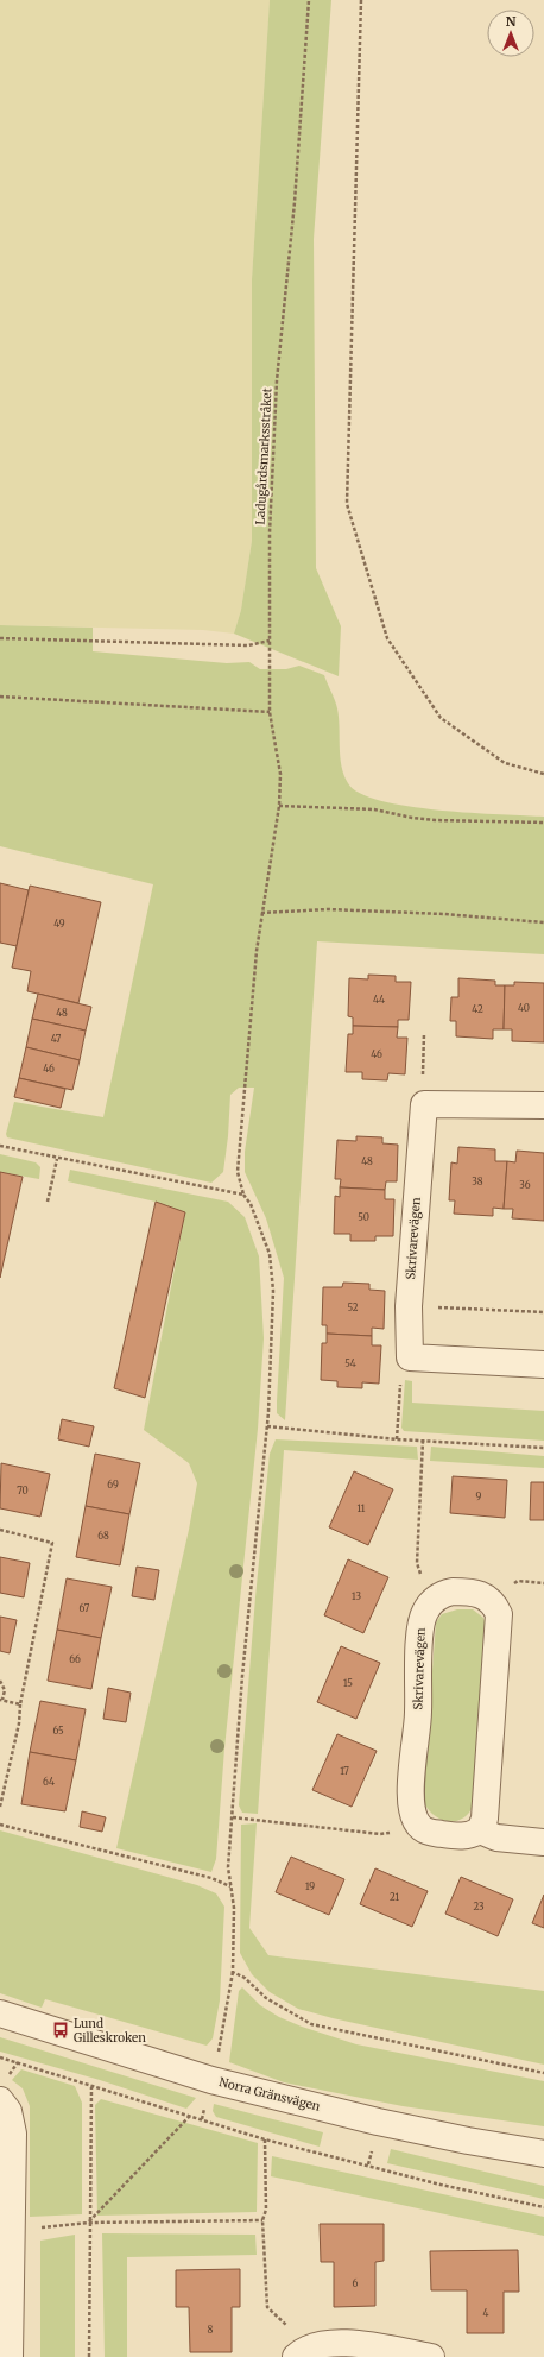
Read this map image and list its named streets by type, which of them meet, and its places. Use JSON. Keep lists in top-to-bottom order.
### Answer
{
  "streets": {
    "street": ["Skrivarevägen", "Norra Gränsvägen"],
    "path": ["Ladugårdsmarksstråket"]
  },
  "crossings": [
    ["Ladugårdsmarksstråket", "Norra Gränsvägen"]
  ],
  "places": {
    "bus stop": ["Lund Gilleskroken"]
  },
  "house_numbers": [
    "49",
    "44",
    "40",
    "42",
    "48",
    "47",
    "46",
    "46",
    "48",
    "38",
    "36",
    "50",
    "52",
    "54",
    "69",
    "70",
    "9",
    "11",
    "68",
    "13",
    "67",
    "66",
    "15",
    "65",
    "17",
    "64",
    "19",
    "21",
    "23",
    "6",
    "4",
    "8"
  ],
  "north": "top"
}
